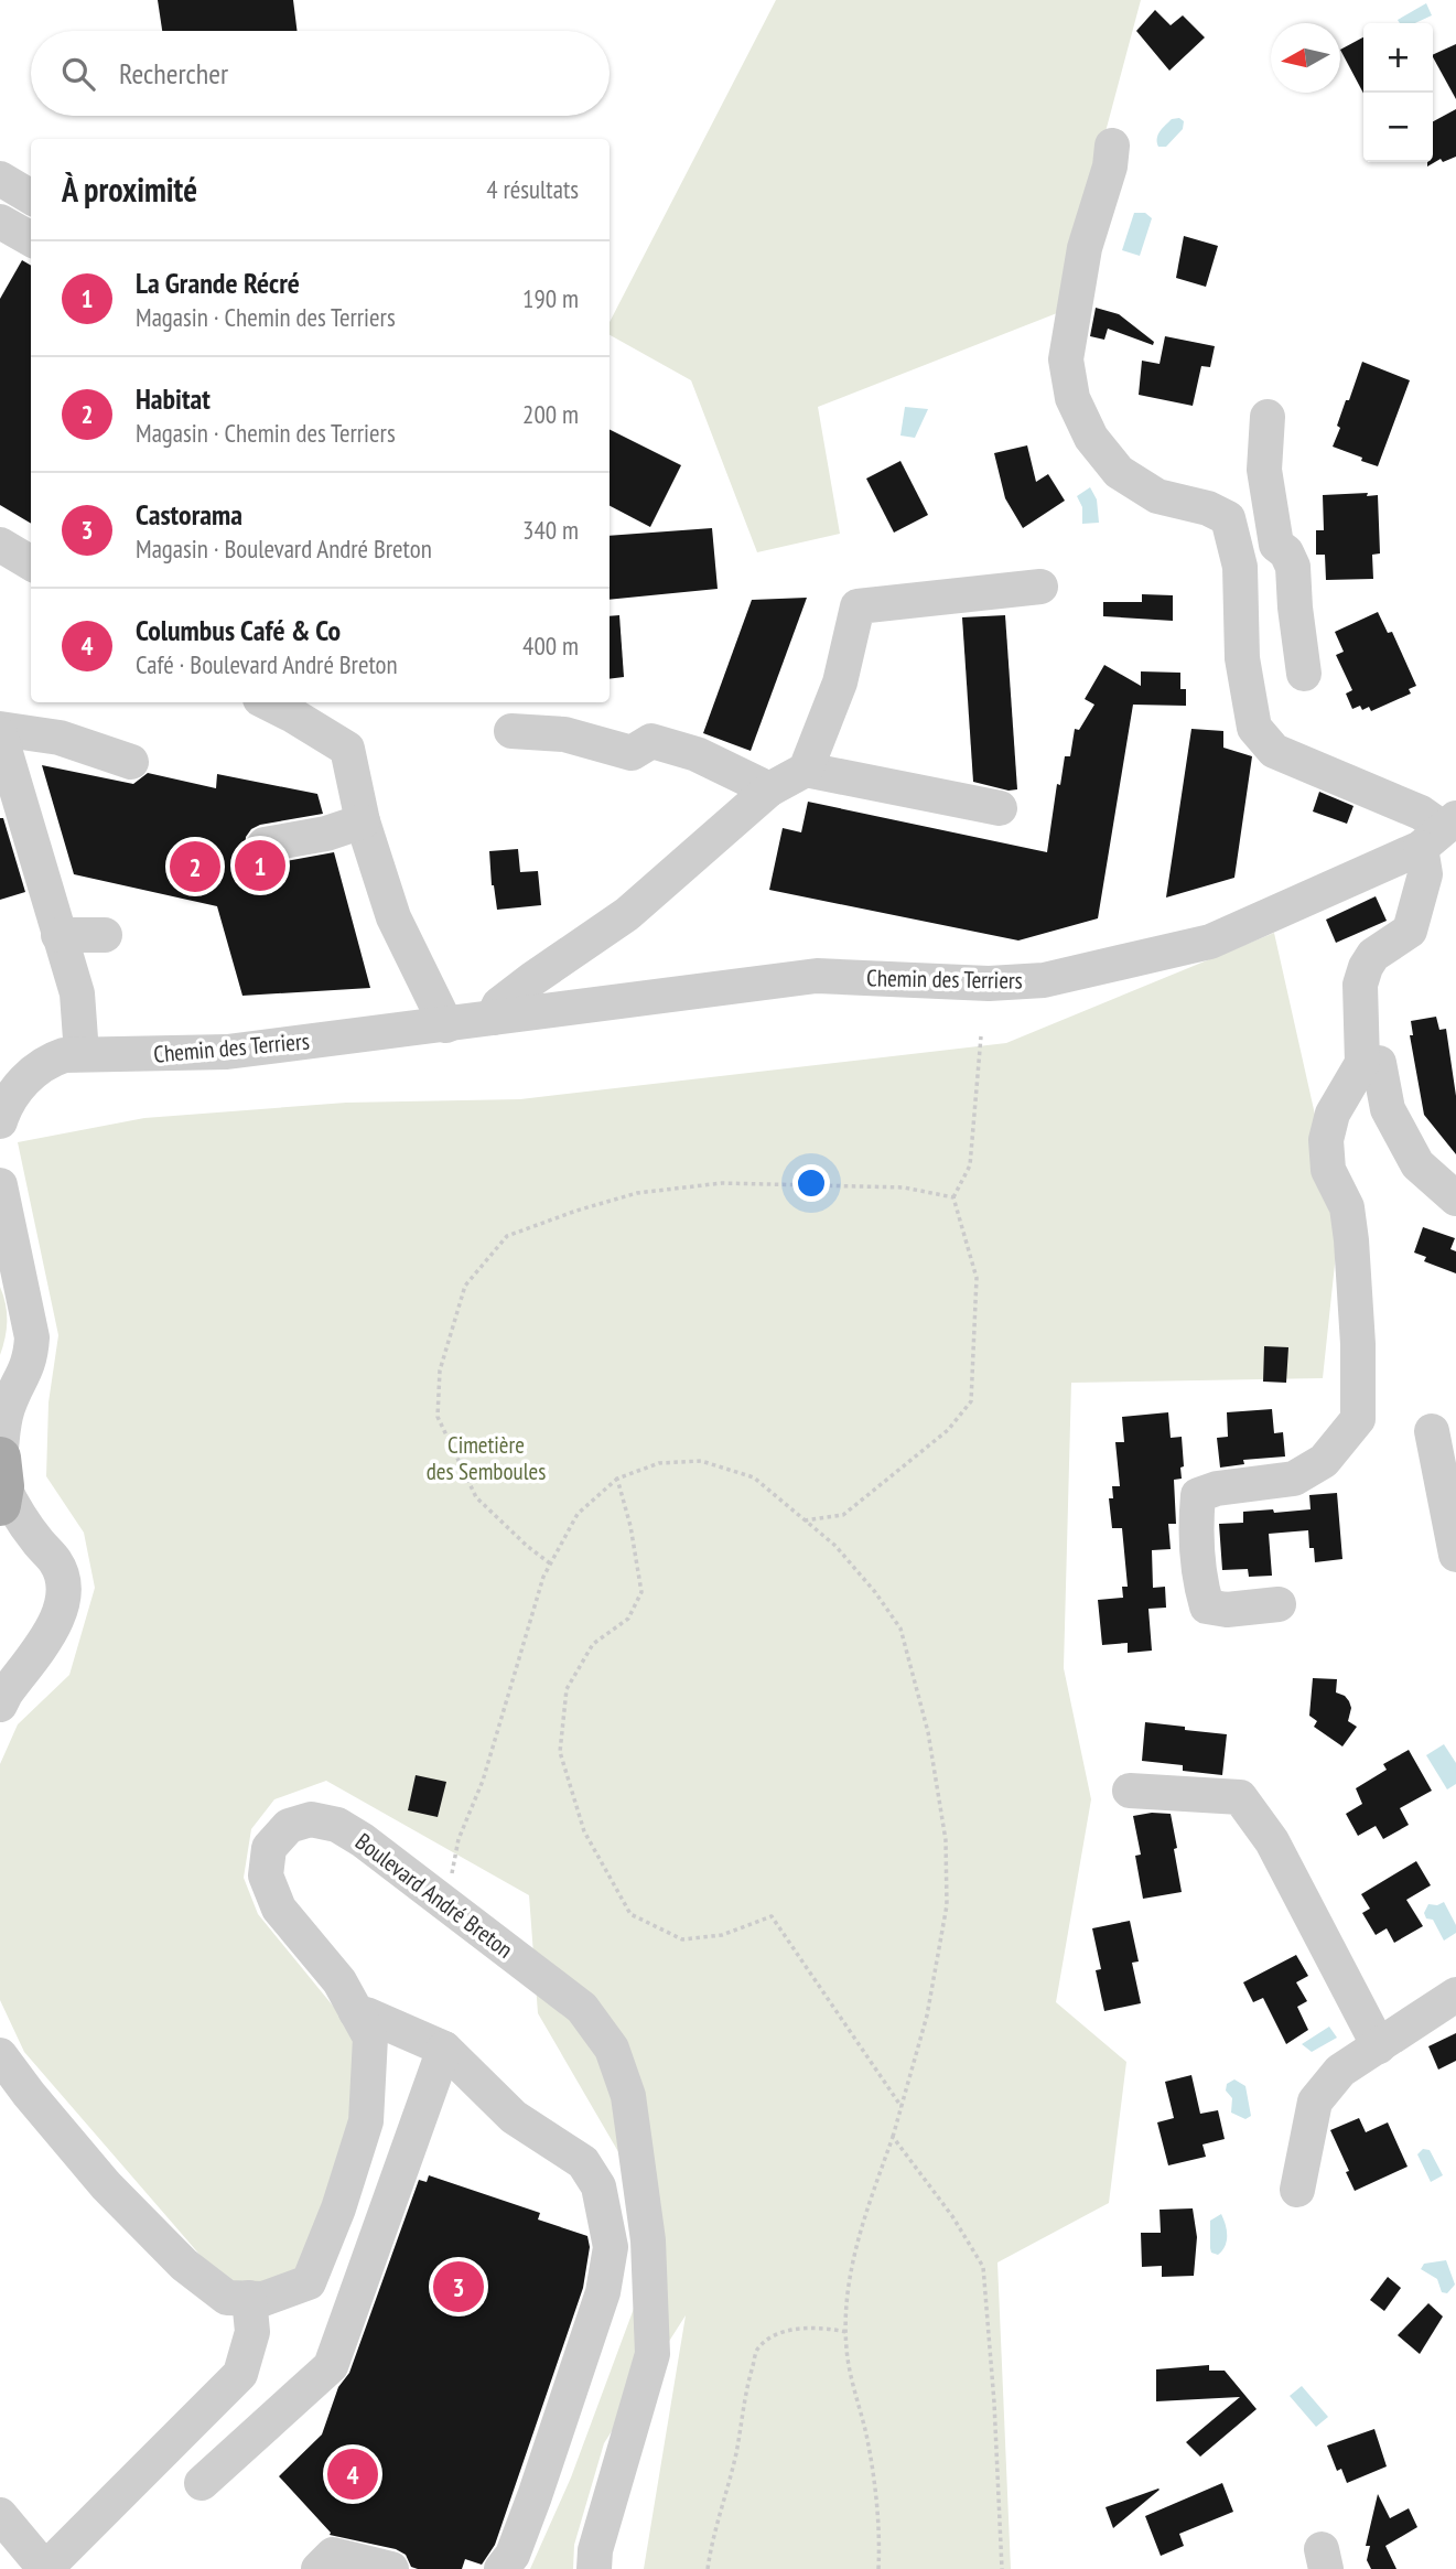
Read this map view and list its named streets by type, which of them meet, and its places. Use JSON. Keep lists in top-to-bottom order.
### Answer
{
  "streets": {
    "street": ["Chemin des Terriers", "Boulevard André Breton"]
  },
  "parks": ["Cimetière des Semboules"],
  "north": "left",
  "page": {
    "map_buttons": ["+", "−"],
    "search": "Rechercher",
    "heading": ["À proximité", "4 résultats"],
    "list": [
      {
        "mark": "1",
        "name": "La Grande Récré",
        "note": "Magasin · Chemin des Terriers",
        "value": "190 m"
      },
      {
        "mark": "2",
        "name": "Habitat",
        "note": "Magasin · Chemin des Terriers",
        "value": "200 m"
      },
      {
        "mark": "3",
        "name": "Castorama",
        "note": "Magasin · Boulevard André Breton",
        "value": "340 m"
      },
      {
        "mark": "4",
        "name": "Columbus Café & Co",
        "note": "Café · Boulevard André Breton",
        "value": "400 m"
      }
    ],
    "pins": [
      "1",
      "2",
      "3",
      "4"
    ]
  }
}
